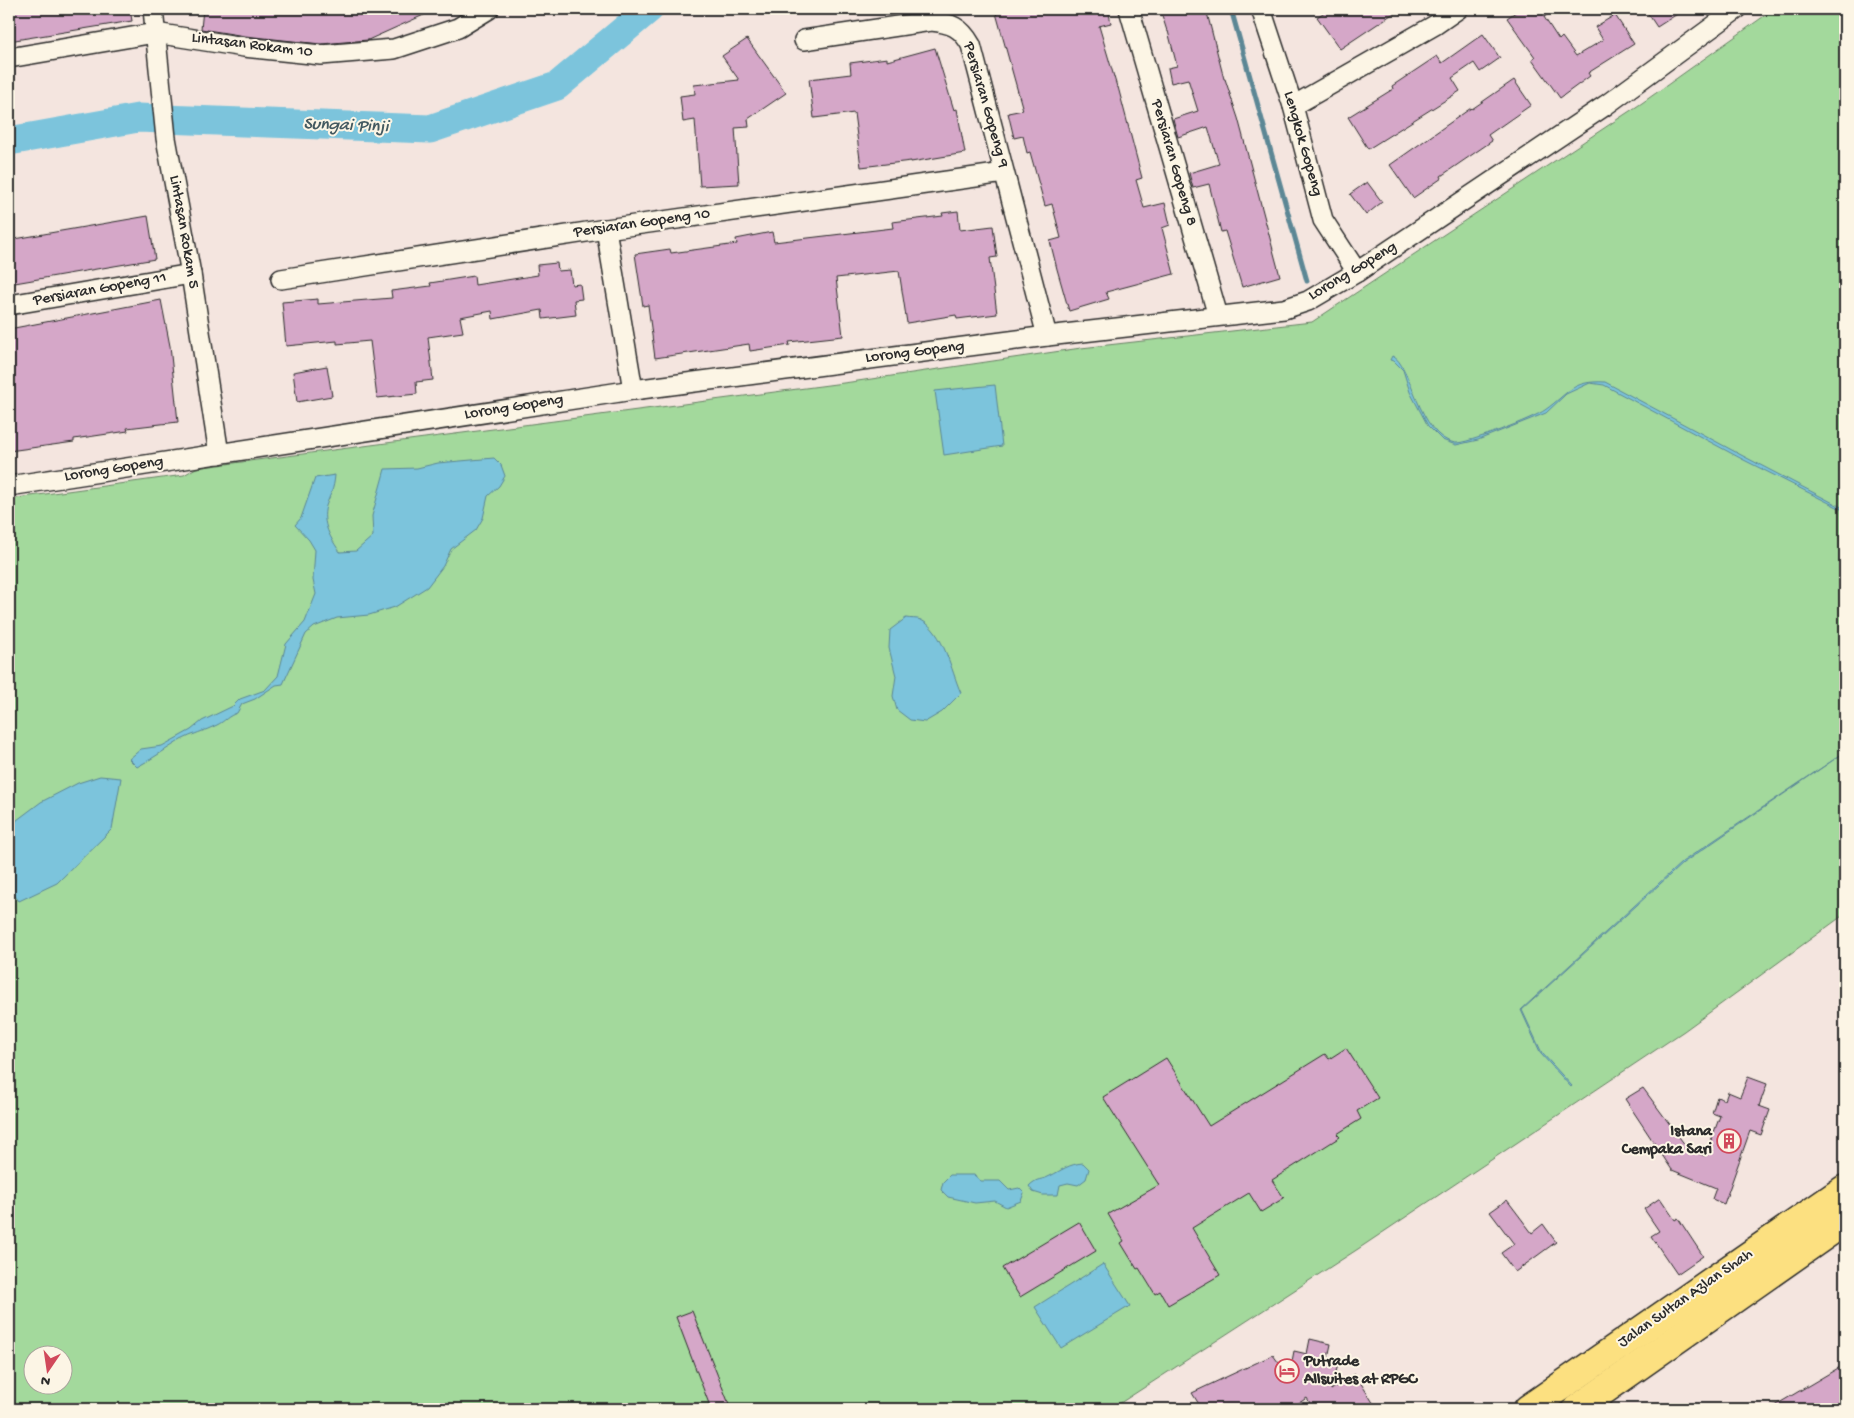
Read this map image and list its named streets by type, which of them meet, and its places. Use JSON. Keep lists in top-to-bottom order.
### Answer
{
  "streets": {
    "main road": ["Jalan Sultan Azlan Shah"],
    "street": [
      "Lintasan Rokam 10",
      "Persiaran Gopeng 9",
      "Lengkok Gopeng",
      "Persiaran Gopeng 8",
      "Persiaran Gopeng 10",
      "Lintasan Rokam 5",
      "Lorong Gopeng",
      "Persiaran Gopeng 11"
    ]
  },
  "crossings": [
    ["Lintasan Rokam 10", "Lintasan Rokam 5"],
    ["Persiaran Gopeng 9", "Persiaran Gopeng 10"],
    ["Persiaran Gopeng 9", "Lorong Gopeng"],
    ["Lengkok Gopeng", "Lorong Gopeng"],
    ["Persiaran Gopeng 8", "Lorong Gopeng"],
    ["Lintasan Rokam 5", "Lorong Gopeng"],
    ["Lintasan Rokam 5", "Persiaran Gopeng 11"]
  ],
  "water": ["Sungai Pinji"],
  "places": {
    "building": ["Istana Cempaka Sari"],
    "hotel": ["Putrade Allsuites at RPGC"]
  },
  "north": "bottom"
}
